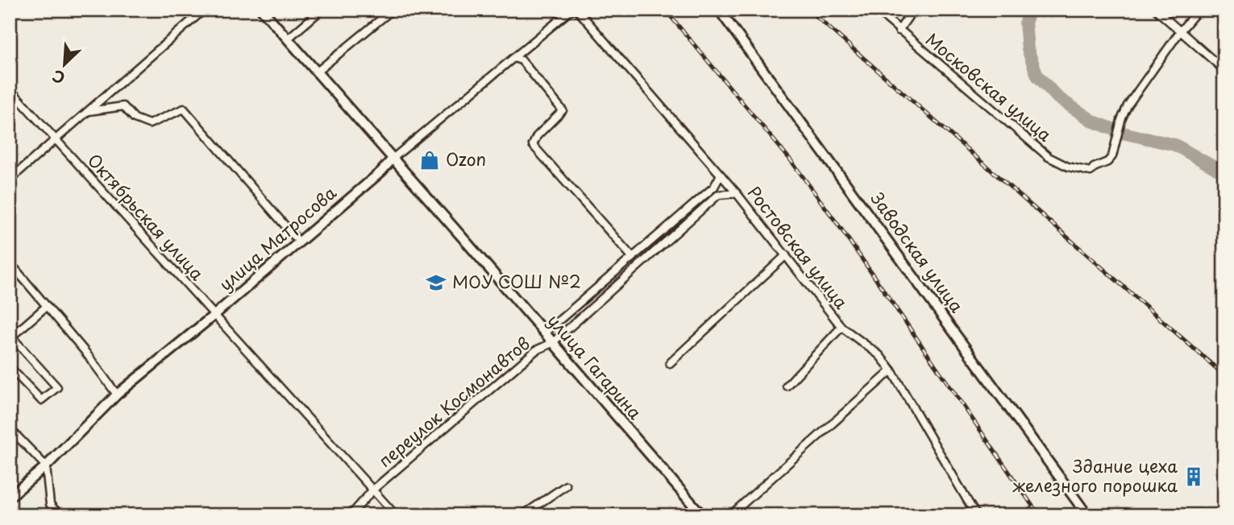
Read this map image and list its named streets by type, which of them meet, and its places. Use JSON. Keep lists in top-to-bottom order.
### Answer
{
  "streets": {
    "main road": ["улица Матросова", "Заводская улица", "улица Гагарина"],
    "street": [
      "Московская улица",
      "Октябрьская улица",
      "Ростовская улица",
      "переулок Космонавтов"
    ]
  },
  "crossings": [
    ["Октябрьская улица", "улица Матросова"],
    ["Октябрьская улица", "переулок Космонавтов"],
    ["улица Матросова", "улица Гагарина"],
    ["Ростовская улица", "переулок Космонавтов"],
    ["улица Гагарина", "переулок Космонавтов"]
  ],
  "places": {
    "shop": ["Ozon"],
    "school or university": ["МОУ СОШ №2"],
    "building": ["Здание цеха железного порошка"]
  },
  "north": "bottom left"
}
